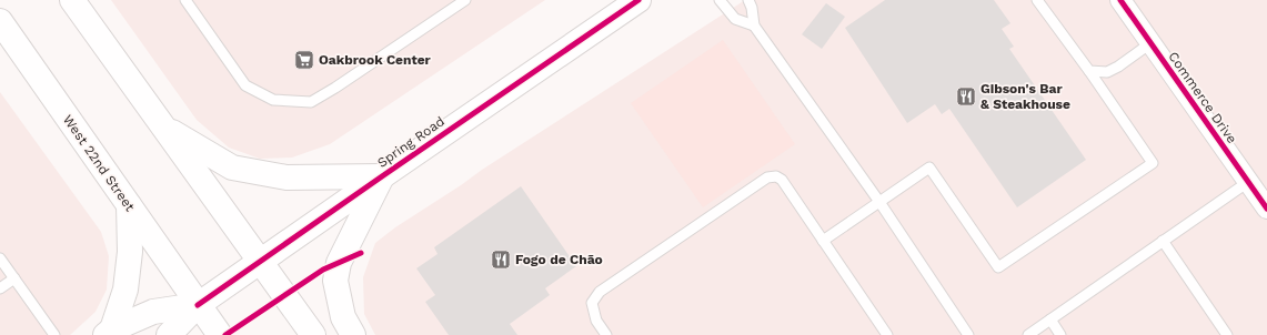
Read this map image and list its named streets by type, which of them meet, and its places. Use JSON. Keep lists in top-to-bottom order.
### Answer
{
  "streets": {
    "main road": ["Spring Road", "West 22nd Street"],
    "street": ["Commerce Drive"]
  },
  "crossings": [
    ["Spring Road", "West 22nd Street"]
  ],
  "places": {
    "supermarket": ["Oakbrook Center"],
    "restaurant": ["Gibson's Bar & Steakhouse", "Fogo de Chão"]
  }
}
